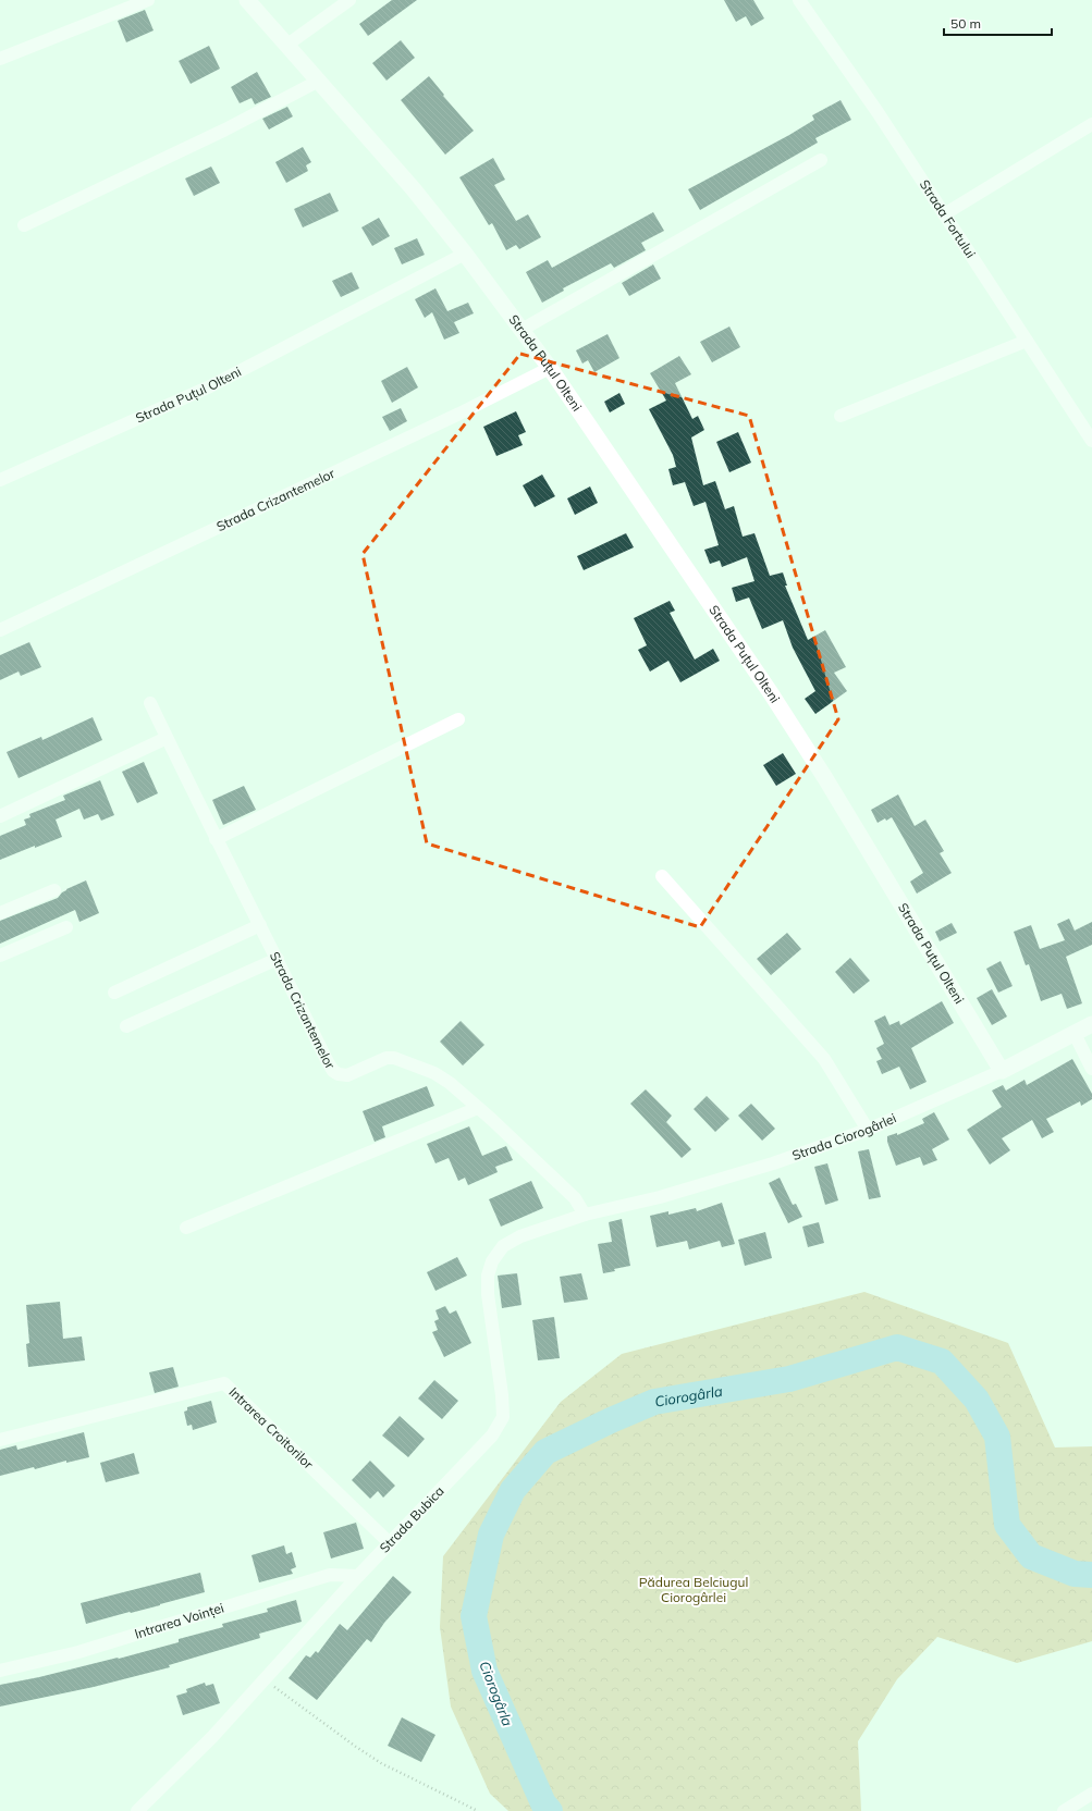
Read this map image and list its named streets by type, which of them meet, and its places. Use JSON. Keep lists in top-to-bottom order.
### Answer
{
  "streets": {
    "street": [
      "Strada Fortului",
      "Strada Puțul Olteni",
      "Strada Crizantemelor",
      "Strada Ciorogârlei",
      "Intrarea Croitorilor",
      "Strada Bubica",
      "Intrarea Voinței"
    ]
  },
  "crossings": [
    ["Strada Puțul Olteni", "Strada Crizantemelor"],
    ["Strada Puțul Olteni", "Strada Ciorogârlei"],
    ["Strada Crizantemelor", "Strada Ciorogârlei"],
    ["Strada Crizantemelor", "Strada Bubica"],
    ["Strada Ciorogârlei", "Strada Bubica"],
    ["Intrarea Croitorilor", "Strada Bubica"],
    ["Strada Bubica", "Intrarea Voinței"]
  ],
  "water": ["Ciorogârla"],
  "parks": ["Pădurea Belciugul Ciorogârlei"],
  "scale_bar": "50 m"
}
